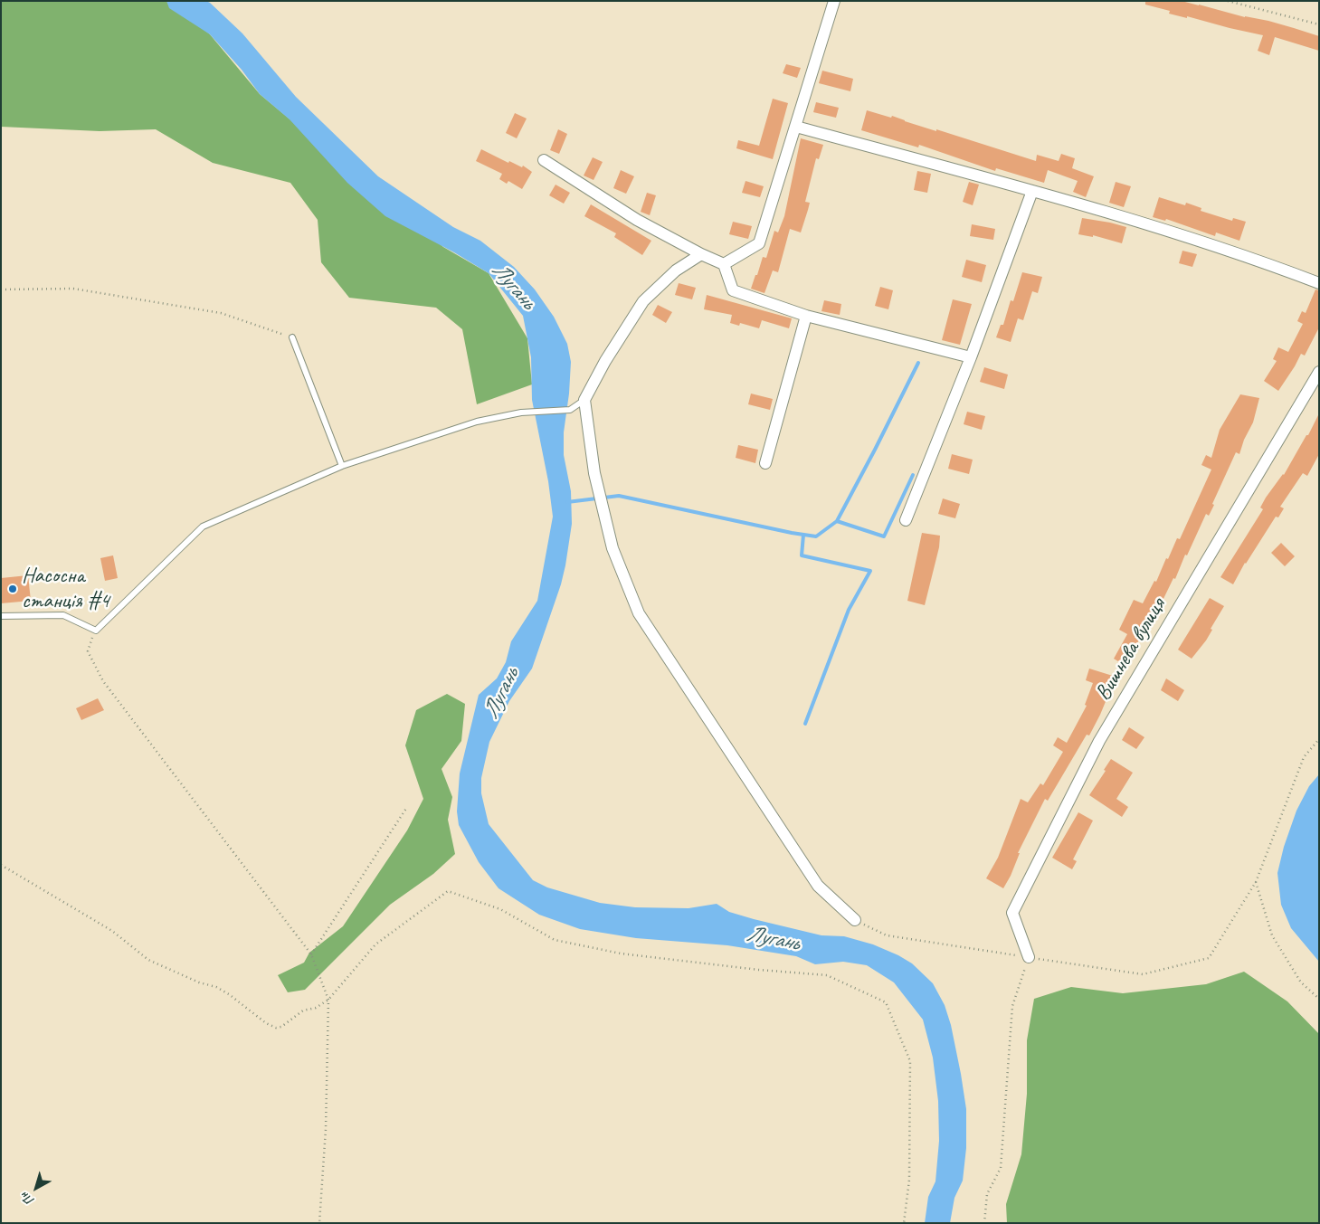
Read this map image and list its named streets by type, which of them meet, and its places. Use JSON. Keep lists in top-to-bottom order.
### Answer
{
  "streets": {
    "street": ["Вишнева вулиця"]
  },
  "water": ["Лугань"],
  "places": ["Насосна станція #4"],
  "north": "bottom left"
}
